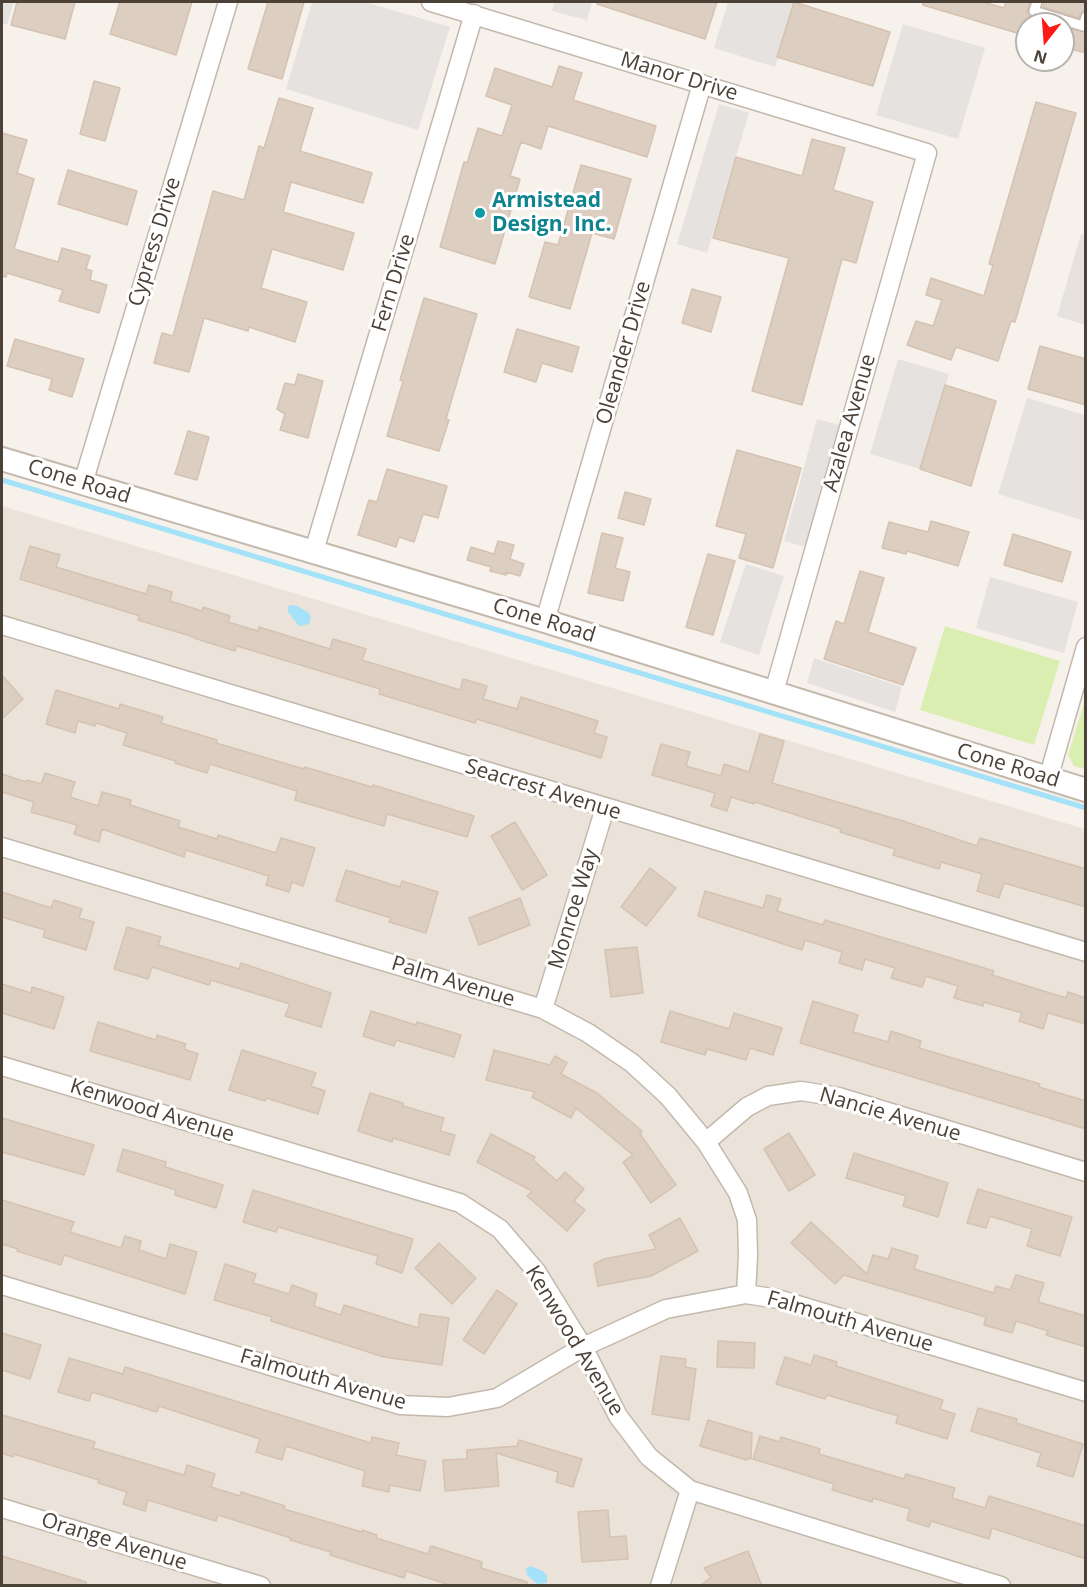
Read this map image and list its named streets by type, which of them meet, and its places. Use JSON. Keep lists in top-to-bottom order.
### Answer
{
  "streets": {
    "street": [
      "Manor Drive",
      "Cypress Drive",
      "Fern Drive",
      "Oleander Drive",
      "Azalea Avenue",
      "Cone Road",
      "Seacrest Avenue",
      "Monroe Way",
      "Palm Avenue",
      "Kenwood Avenue",
      "Nancie Avenue",
      "Falmouth Avenue",
      "Orange Avenue"
    ]
  },
  "crossings": [
    ["Manor Drive", "Fern Drive"],
    ["Manor Drive", "Oleander Drive"],
    ["Manor Drive", "Azalea Avenue"],
    ["Cypress Drive", "Cone Road"],
    ["Fern Drive", "Cone Road"],
    ["Oleander Drive", "Cone Road"],
    ["Azalea Avenue", "Cone Road"],
    ["Seacrest Avenue", "Monroe Way"],
    ["Monroe Way", "Palm Avenue"],
    ["Palm Avenue", "Nancie Avenue"],
    ["Palm Avenue", "Falmouth Avenue"],
    ["Kenwood Avenue", "Falmouth Avenue"]
  ],
  "places": ["Armistead Design, Inc."],
  "north": "bottom"
}
